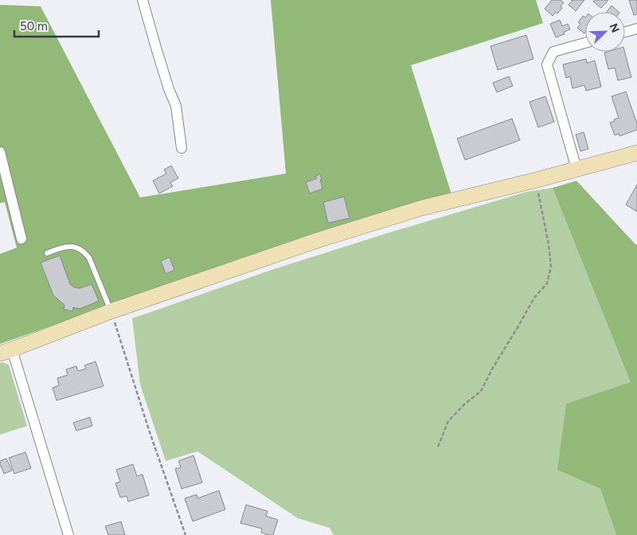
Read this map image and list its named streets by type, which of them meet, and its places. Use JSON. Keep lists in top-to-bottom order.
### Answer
{
  "scale_bar": "50 m",
  "north": "top right"
}
